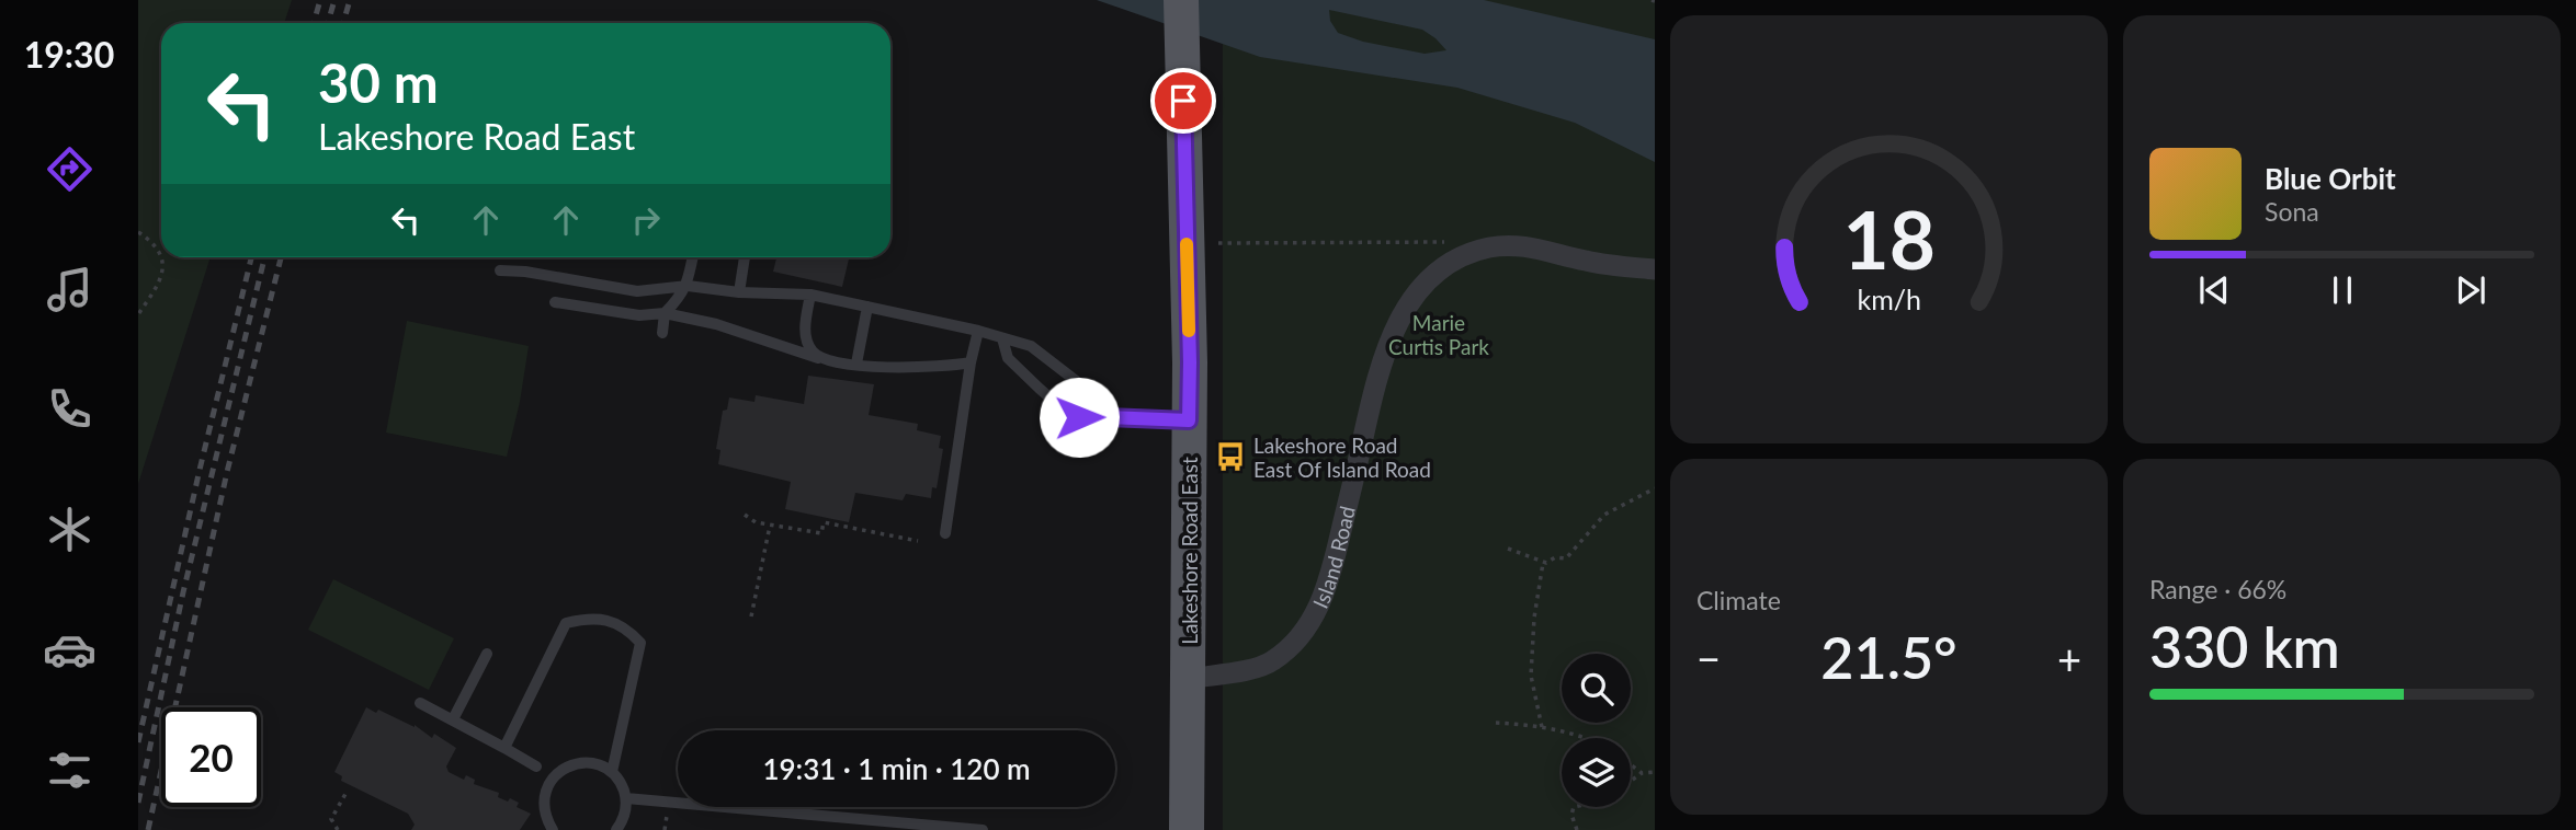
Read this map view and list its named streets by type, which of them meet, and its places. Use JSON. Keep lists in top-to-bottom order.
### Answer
{
  "streets": {
    "main road": ["Lakeshore Road East"],
    "street": ["Island Road"]
  },
  "crossings": [
    ["Lakeshore Road East", "Island Road"]
  ],
  "parks": ["Marie Curtis Park"],
  "places": {
    "bus stop": ["Lakeshore Road East Of Island Road"]
  },
  "page": {
    "tabs": "19:30",
    "turn": ["30 m", "Lakeshore Road East"],
    "song": ["Blue Orbit", "Sona"],
    "tile": [
      "Climate",
      ["Range · 66%", "330 km"]
    ],
    "heat": ["−", "21.5°", "+"],
    "limit": "20",
    "trip": "19:31 · 1 min · 120 m",
    "gauge": ["18", "km/h"]
  }
}
